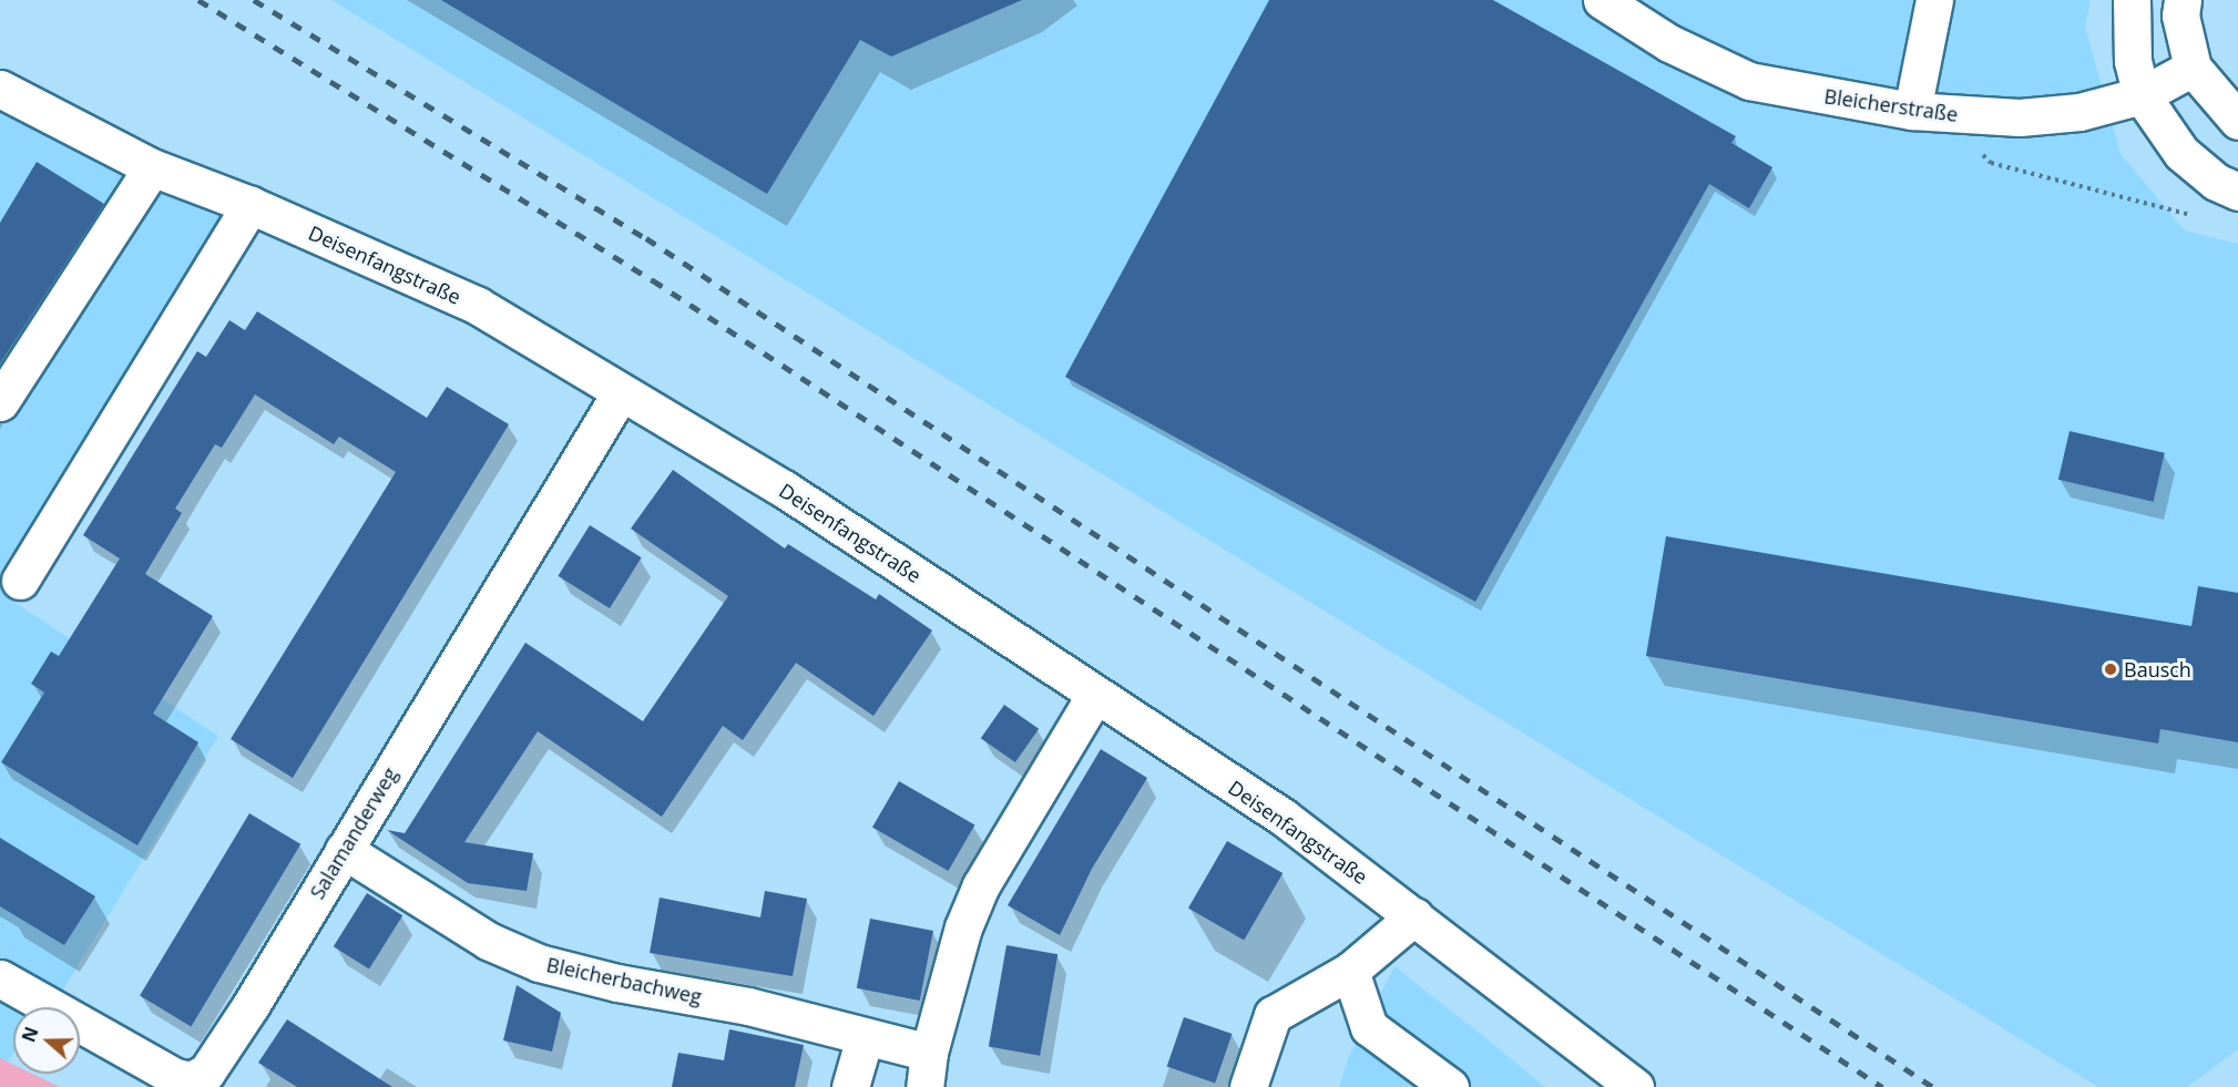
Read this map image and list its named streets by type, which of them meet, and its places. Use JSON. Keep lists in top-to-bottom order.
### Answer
{
  "streets": {
    "street": [
      "Bleicherstraße",
      "Deisenfangstraße",
      "Salamanderweg",
      "Bleicherbachweg"
    ]
  },
  "crossings": [
    ["Deisenfangstraße", "Salamanderweg"],
    ["Deisenfangstraße", "Bleicherbachweg"],
    ["Salamanderweg", "Bleicherbachweg"]
  ],
  "places": ["Bausch"],
  "north": "left"
}
